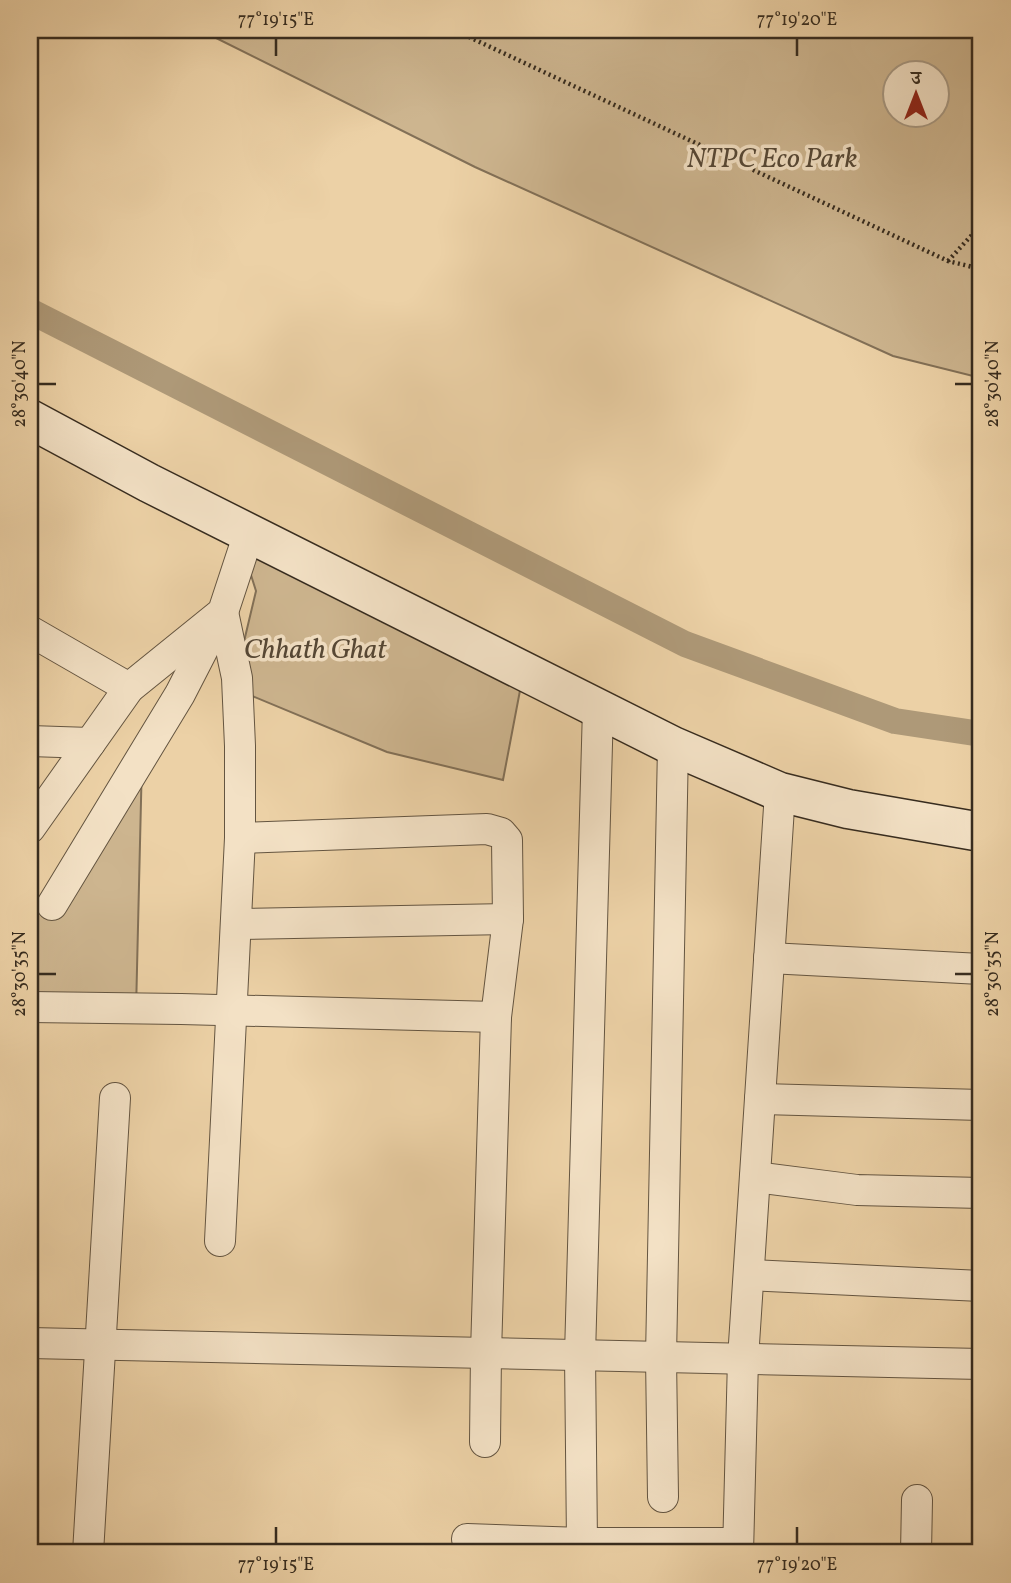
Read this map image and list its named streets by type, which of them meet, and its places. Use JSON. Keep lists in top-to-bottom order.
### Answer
{
  "parks": ["NTPC Eco Park", "Chhath Ghat"],
  "north": "top",
  "coordinates": [
    "77°19'15\"E",
    "77°19'20\"E",
    "28°30'40\"N",
    "28°30'35\"N"
  ]
}
